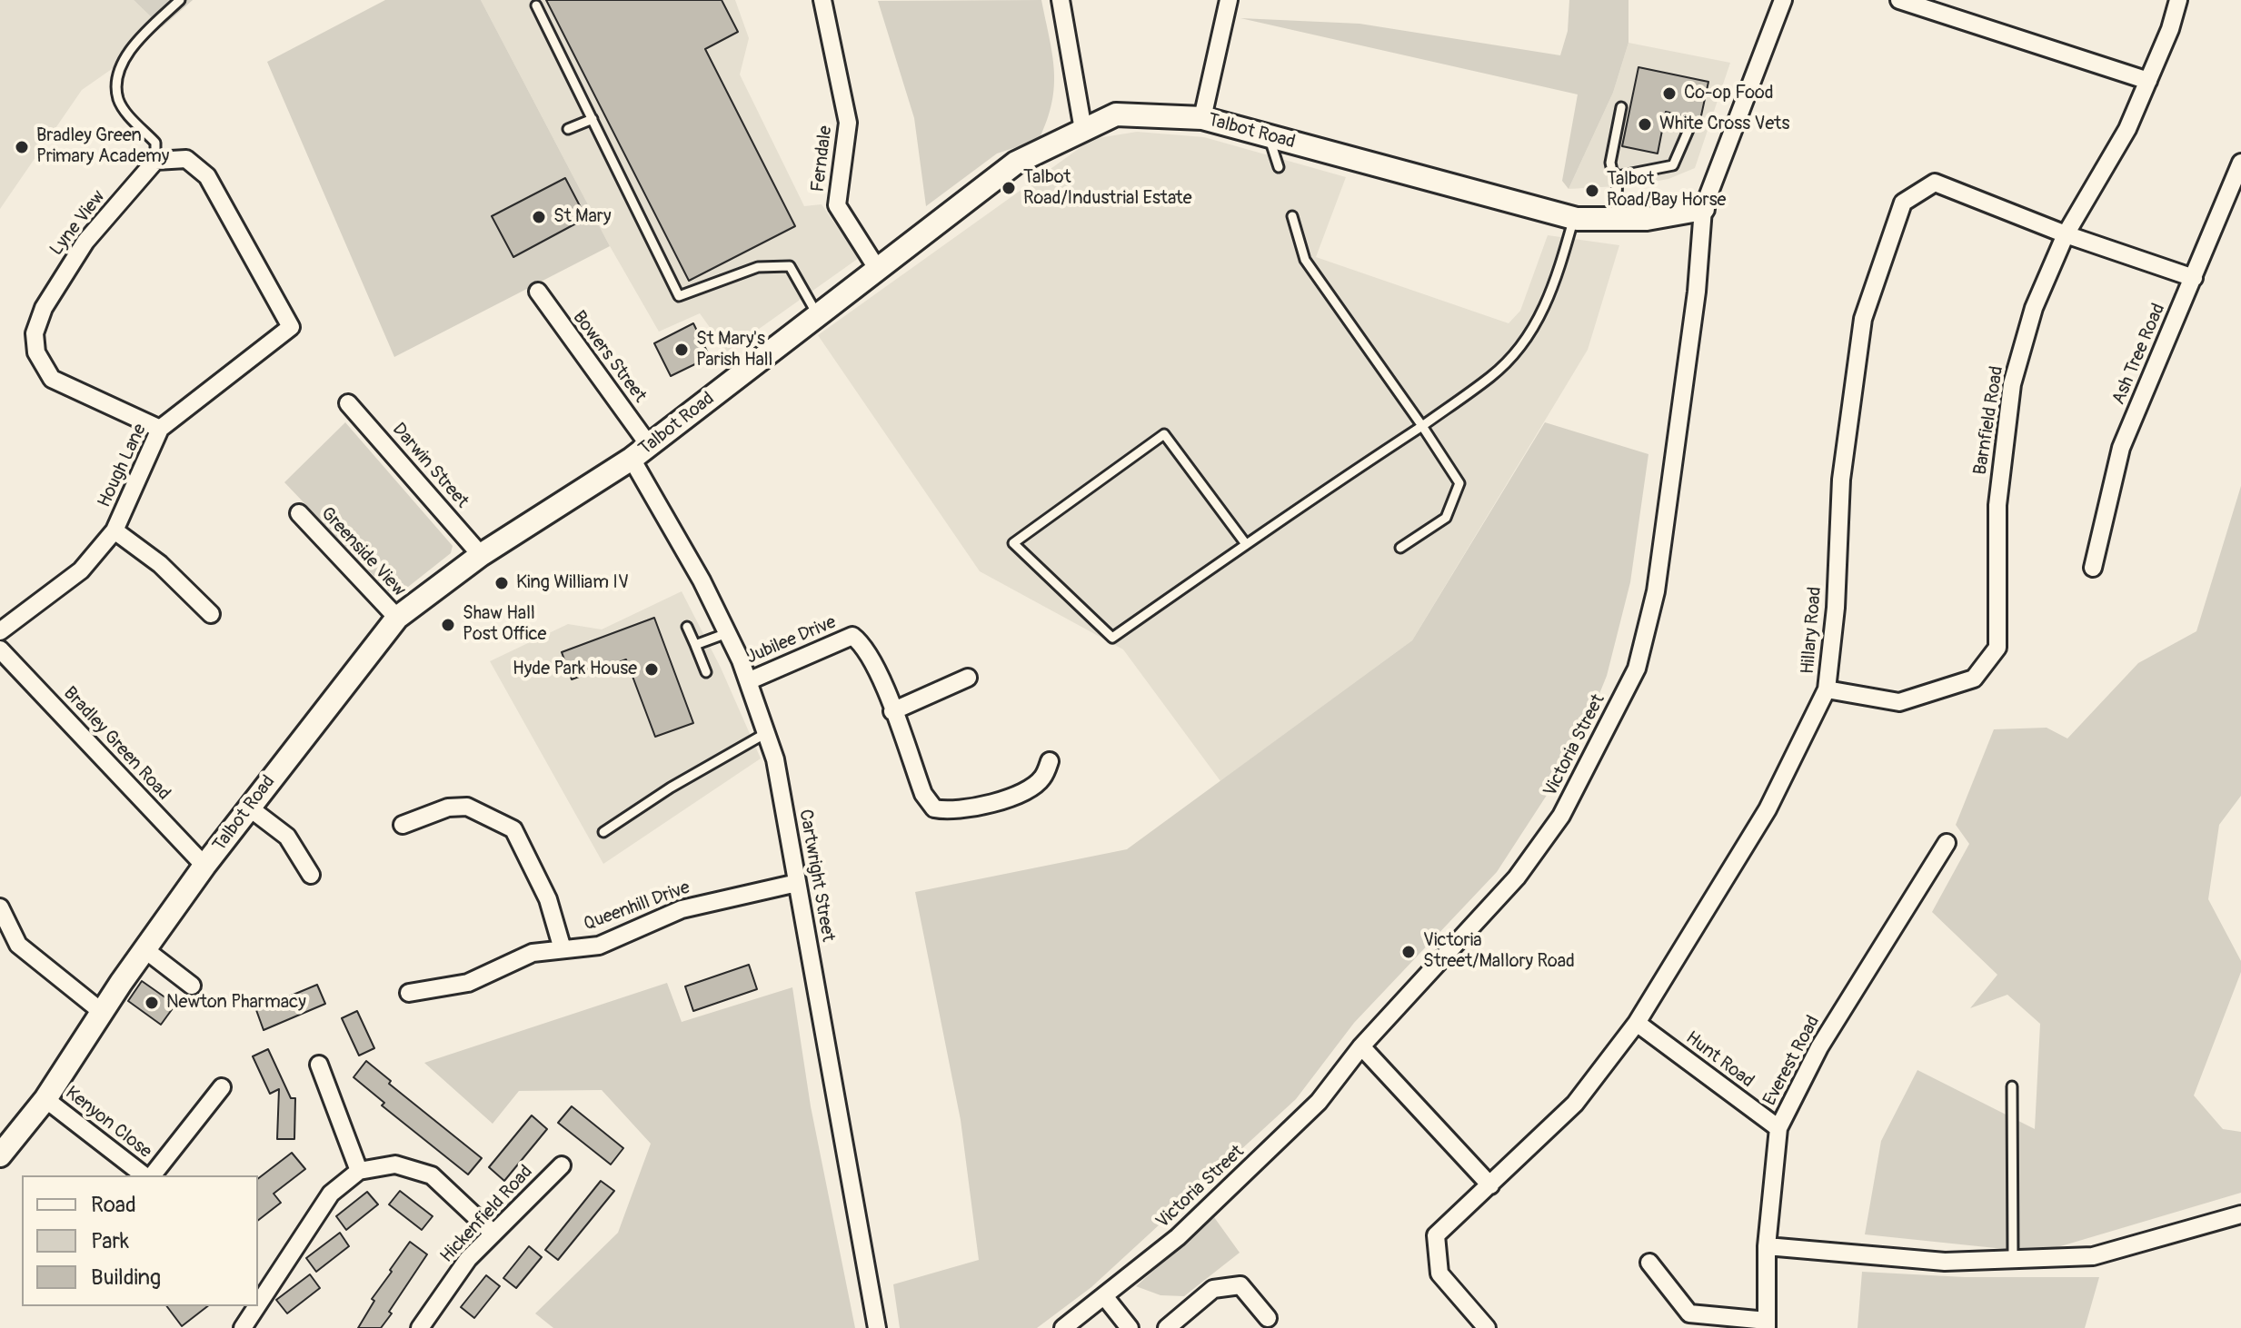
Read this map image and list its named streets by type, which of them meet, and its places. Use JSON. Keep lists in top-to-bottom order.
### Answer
{
  "streets": {
    "street": [
      "Talbot Road",
      "Ferndale",
      "Lyne View",
      "Ash Tree Road",
      "Bowers Street",
      "Barnfield Road",
      "Hough Lane",
      "Darwin Street",
      "Greenside View",
      "Hillary Road",
      "Jubilee Drive",
      "Bradley Green Road",
      "Victoria Street",
      "Cartwright Street",
      "Queenhill Drive",
      "Hunt Road",
      "Everest Road",
      "Kenyon Close",
      "Hickenfield Road"
    ]
  },
  "crossings": [
    ["Talbot Road", "Ferndale"],
    ["Talbot Road", "Bowers Street"],
    ["Talbot Road", "Darwin Street"],
    ["Talbot Road", "Greenside View"],
    ["Talbot Road", "Bradley Green Road"],
    ["Talbot Road", "Victoria Street"],
    ["Talbot Road", "Cartwright Street"],
    ["Talbot Road", "Kenyon Close"],
    ["Lyne View", "Hough Lane"],
    ["Bowers Street", "Cartwright Street"],
    ["Barnfield Road", "Hillary Road"],
    ["Hillary Road", "Hunt Road"],
    ["Jubilee Drive", "Cartwright Street"],
    ["Cartwright Street", "Queenhill Drive"],
    ["Hunt Road", "Everest Road"]
  ],
  "places": [
    "Co-op Food",
    "White Cross Vets",
    "Bradley Green Primary Academy",
    "Talbot Road/Industrial Estate",
    "Talbot Road/Bay Horse",
    "St Mary",
    "St Mary's Parish Hall",
    "King William IV",
    "Shaw Hall Post Office",
    "Hyde Park House",
    "Victoria Street/Mallory Road",
    "Newton Pharmacy"
  ],
  "legend": ["Road", "Park", "Building"]
}
